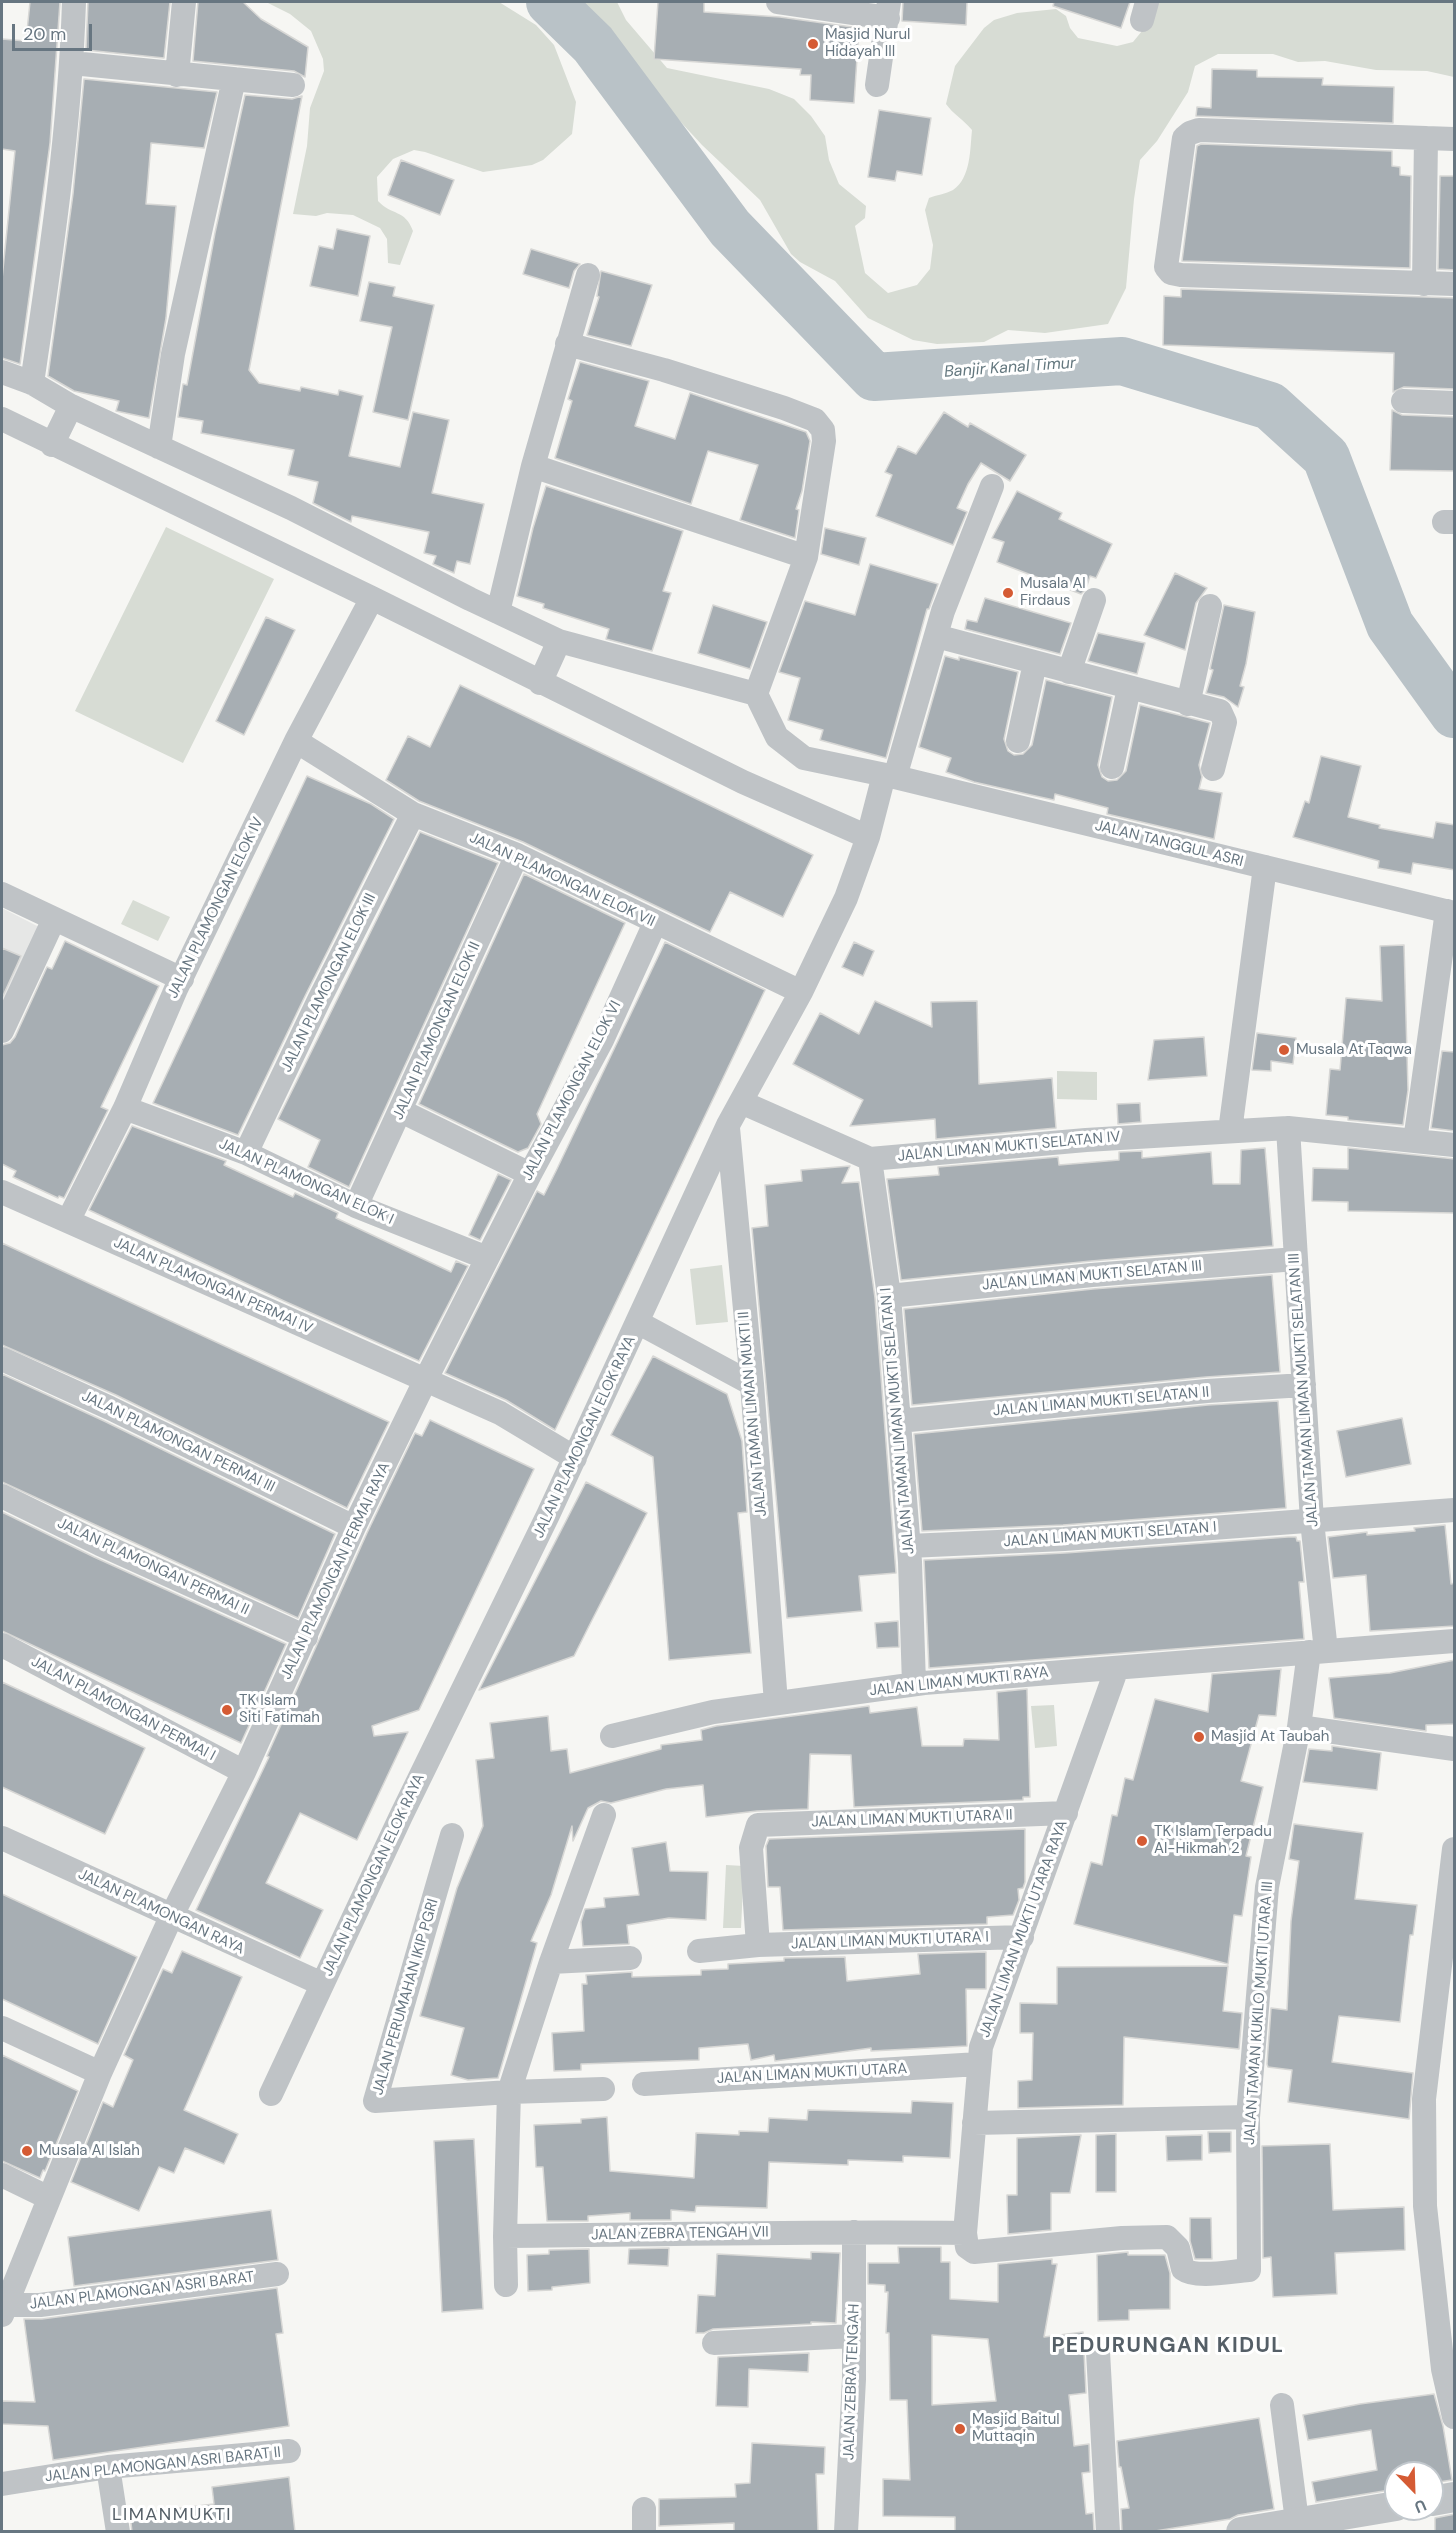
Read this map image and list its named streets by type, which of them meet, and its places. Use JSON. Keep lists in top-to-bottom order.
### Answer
{
  "streets": {
    "street": [
      "JALAN TANGGUL ASRI",
      "JALAN PLAMONGAN ELOK VII",
      "JALAN PLAMONGAN ELOK IV",
      "JALAN PLAMONGAN ELOK III",
      "JALAN PLAMONGAN ELOK II",
      "JALAN PLAMONGAN ELOK VI",
      "JALAN LIMAN MUKTI SELATAN IV",
      "JALAN PLAMONGAN ELOK I",
      "JALAN LIMAN MUKTI SELATAN III",
      "JALAN PLAMONGAN PERMAI IV",
      "JALAN TAMAN LIMAN MUKTI SELATAN III",
      "JALAN LIMAN MUKTI SELATAN II",
      "JALAN TAMAN LIMAN MUKTI II",
      "JALAN TAMAN LIMAN MUKTI SELATAN I",
      "JALAN PLAMONGAN ELOK RAYA",
      "JALAN PLAMONGAN PERMAI III",
      "JALAN LIMAN MUKTI SELATAN I",
      "JALAN PLAMONGAN PERMAI II",
      "JALAN PLAMONGAN PERMAI RAYA",
      "JALAN LIMAN MUKTI RAYA",
      "JALAN PLAMONGAN PERMAI I",
      "JALAN LIMAN MUKTI UTARA II",
      "JALAN PLAMONGAN RAYA",
      "JALAN LIMAN MUKTI UTARA RAYA",
      "JALAN LIMAN MUKTI UTARA I",
      "JALAN PERUMAHAN IKIP PGRI",
      "JALAN TAMAN KUKILO MUKTI UTARA III",
      "JALAN LIMAN MUKTI UTARA",
      "JALAN ZEBRA TENGAH VII",
      "JALAN PLAMONGAN ASRI BARAT",
      "JALAN ZEBRA TENGAH",
      "JALAN PLAMONGAN ASRI BARAT II"
    ]
  },
  "crossings": [
    ["JALAN TANGGUL ASRI", "JALAN PLAMONGAN ELOK RAYA"],
    ["JALAN PLAMONGAN ELOK VII", "JALAN PLAMONGAN ELOK IV"],
    ["JALAN PLAMONGAN ELOK VII", "JALAN PLAMONGAN ELOK III"],
    ["JALAN PLAMONGAN ELOK VII", "JALAN PLAMONGAN ELOK II"],
    ["JALAN PLAMONGAN ELOK VII", "JALAN PLAMONGAN ELOK VI"],
    ["JALAN PLAMONGAN ELOK VII", "JALAN PLAMONGAN ELOK RAYA"],
    ["JALAN PLAMONGAN ELOK IV", "JALAN PLAMONGAN ELOK I"],
    ["JALAN PLAMONGAN ELOK IV", "JALAN PLAMONGAN PERMAI IV"],
    ["JALAN PLAMONGAN ELOK III", "JALAN PLAMONGAN ELOK I"],
    ["JALAN PLAMONGAN ELOK II", "JALAN PLAMONGAN ELOK I"],
    ["JALAN PLAMONGAN ELOK VI", "JALAN PLAMONGAN ELOK I"],
    ["JALAN PLAMONGAN ELOK VI", "JALAN PLAMONGAN PERMAI RAYA"],
    ["JALAN LIMAN MUKTI SELATAN IV", "JALAN TAMAN LIMAN MUKTI SELATAN III"],
    ["JALAN LIMAN MUKTI SELATAN IV", "JALAN TAMAN LIMAN MUKTI SELATAN I"],
    ["JALAN LIMAN MUKTI SELATAN IV", "JALAN PLAMONGAN ELOK RAYA"],
    ["JALAN PLAMONGAN ELOK I", "JALAN PLAMONGAN PERMAI RAYA"],
    ["JALAN LIMAN MUKTI SELATAN III", "JALAN TAMAN LIMAN MUKTI SELATAN III"],
    ["JALAN LIMAN MUKTI SELATAN III", "JALAN TAMAN LIMAN MUKTI SELATAN I"],
    ["JALAN PLAMONGAN PERMAI IV", "JALAN PLAMONGAN ELOK RAYA"],
    ["JALAN PLAMONGAN PERMAI IV", "JALAN PLAMONGAN PERMAI RAYA"],
    ["JALAN TAMAN LIMAN MUKTI SELATAN III", "JALAN LIMAN MUKTI SELATAN II"],
    ["JALAN TAMAN LIMAN MUKTI SELATAN III", "JALAN LIMAN MUKTI SELATAN I"],
    ["JALAN TAMAN LIMAN MUKTI SELATAN III", "JALAN LIMAN MUKTI RAYA"],
    ["JALAN TAMAN LIMAN MUKTI SELATAN III", "JALAN TAMAN KUKILO MUKTI UTARA III"],
    ["JALAN LIMAN MUKTI SELATAN II", "JALAN TAMAN LIMAN MUKTI SELATAN I"],
    ["JALAN TAMAN LIMAN MUKTI II", "JALAN PLAMONGAN ELOK RAYA"],
    ["JALAN TAMAN LIMAN MUKTI II", "JALAN LIMAN MUKTI RAYA"],
    ["JALAN TAMAN LIMAN MUKTI SELATAN I", "JALAN LIMAN MUKTI SELATAN I"],
    ["JALAN TAMAN LIMAN MUKTI SELATAN I", "JALAN LIMAN MUKTI RAYA"],
    ["JALAN PLAMONGAN ELOK RAYA", "JALAN PLAMONGAN RAYA"],
    ["JALAN PLAMONGAN PERMAI III", "JALAN PLAMONGAN PERMAI RAYA"],
    ["JALAN PLAMONGAN PERMAI II", "JALAN PLAMONGAN PERMAI RAYA"],
    ["JALAN PLAMONGAN PERMAI RAYA", "JALAN PLAMONGAN PERMAI I"],
    ["JALAN PLAMONGAN PERMAI RAYA", "JALAN PLAMONGAN RAYA"],
    ["JALAN PLAMONGAN PERMAI RAYA", "JALAN PLAMONGAN ASRI BARAT"],
    ["JALAN LIMAN MUKTI RAYA", "JALAN LIMAN MUKTI UTARA RAYA"],
    ["JALAN LIMAN MUKTI RAYA", "JALAN TAMAN KUKILO MUKTI UTARA III"],
    ["JALAN LIMAN MUKTI UTARA II", "JALAN LIMAN MUKTI UTARA RAYA"],
    ["JALAN LIMAN MUKTI UTARA II", "JALAN LIMAN MUKTI UTARA I"],
    ["JALAN LIMAN MUKTI UTARA RAYA", "JALAN LIMAN MUKTI UTARA I"],
    ["JALAN LIMAN MUKTI UTARA RAYA", "JALAN TAMAN KUKILO MUKTI UTARA III"],
    ["JALAN LIMAN MUKTI UTARA RAYA", "JALAN LIMAN MUKTI UTARA"],
    ["JALAN LIMAN MUKTI UTARA RAYA", "JALAN ZEBRA TENGAH VII"],
    ["JALAN TAMAN KUKILO MUKTI UTARA III", "JALAN ZEBRA TENGAH VII"],
    ["JALAN ZEBRA TENGAH VII", "JALAN ZEBRA TENGAH"]
  ],
  "districts": ["PEDURUNGAN KIDUL", "LIMANMUKTI"],
  "water": ["Banjir Kanal Timur"],
  "places": [
    "Masjid Nurul Hidayah III",
    "Musala Al Firdaus",
    "Musala At Taqwa",
    "TK Islam Siti Fatimah",
    "Masjid At Taubah",
    "TK Islam Terpadu Al-Hikmah 2",
    "Musala Al Islah",
    "Masjid Baitul Muttaqin"
  ],
  "scale_bar": "20 m",
  "north": "bottom right"
}
